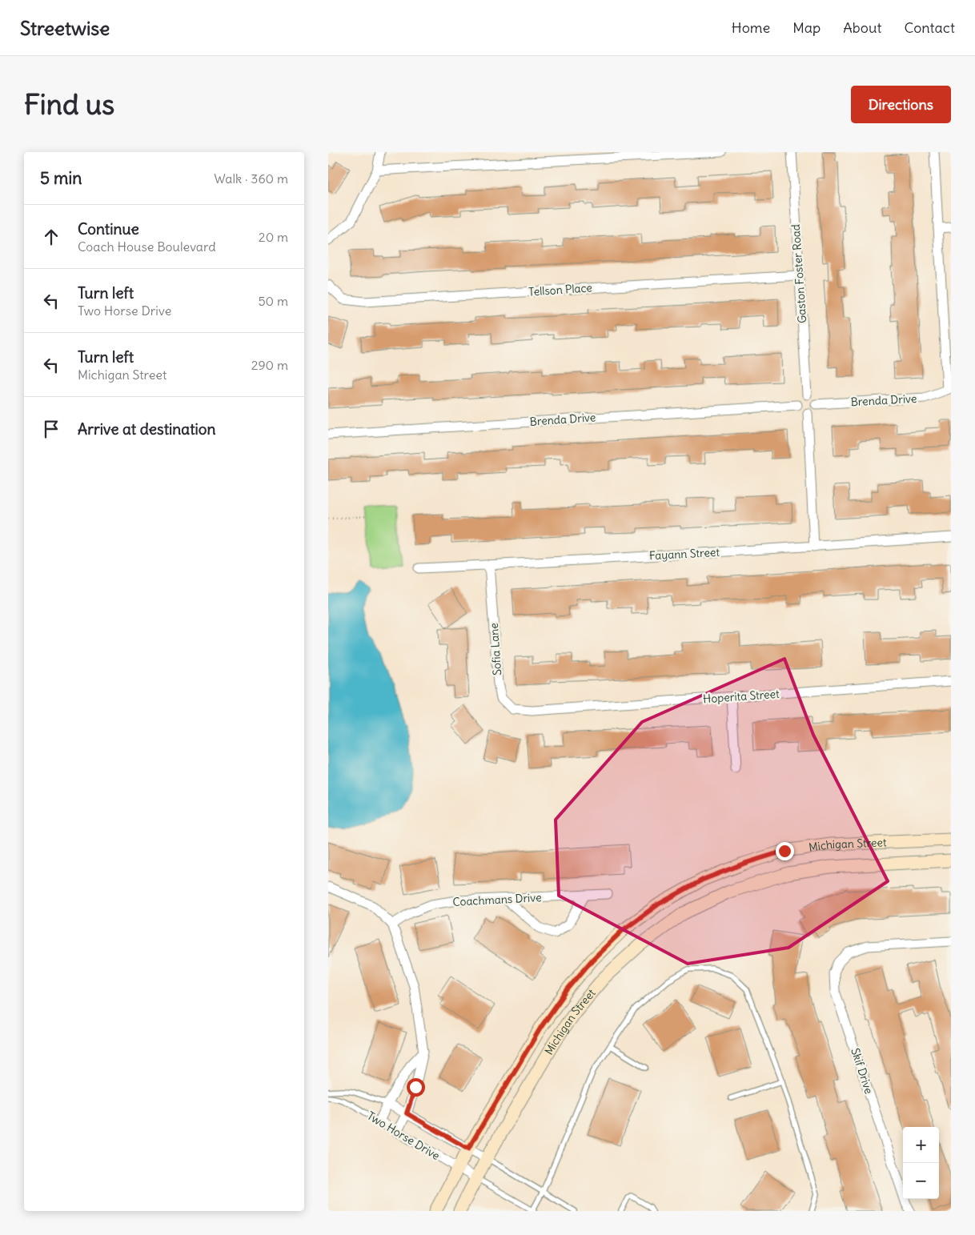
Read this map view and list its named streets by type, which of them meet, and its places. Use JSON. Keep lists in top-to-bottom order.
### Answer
{
  "streets": {
    "street": [
      "Gaston Foster Road",
      "Tellson Place",
      "Brenda Drive",
      "Fayann Street",
      "Sofia Lane",
      "Hoperita Street",
      "Michigan Street",
      "Coachmans Drive",
      "Skif Drive",
      "Two Horse Drive"
    ]
  },
  "crossings": [
    ["Gaston Foster Road", "Tellson Place"],
    ["Gaston Foster Road", "Brenda Drive"],
    ["Fayann Street", "Sofia Lane"],
    ["Sofia Lane", "Hoperita Street"],
    ["Michigan Street", "Two Horse Drive"]
  ],
  "page": {
    "header": "Streetwise",
    "nav": [
      "Home",
      "Map",
      "About",
      "Contact"
    ],
    "buttons": "Directions",
    "title": "Find us",
    "heading": ["5 min", "Walk · 360 m"],
    "list": [
      ["Continue", "Coach House Boulevard", "20 m"],
      ["Turn left", "Two Horse Drive", "50 m"],
      ["Turn left", "Michigan Street", "290 m"],
      "Arrive at destination"
    ],
    "map_buttons": ["+", "−"]
  }
}
